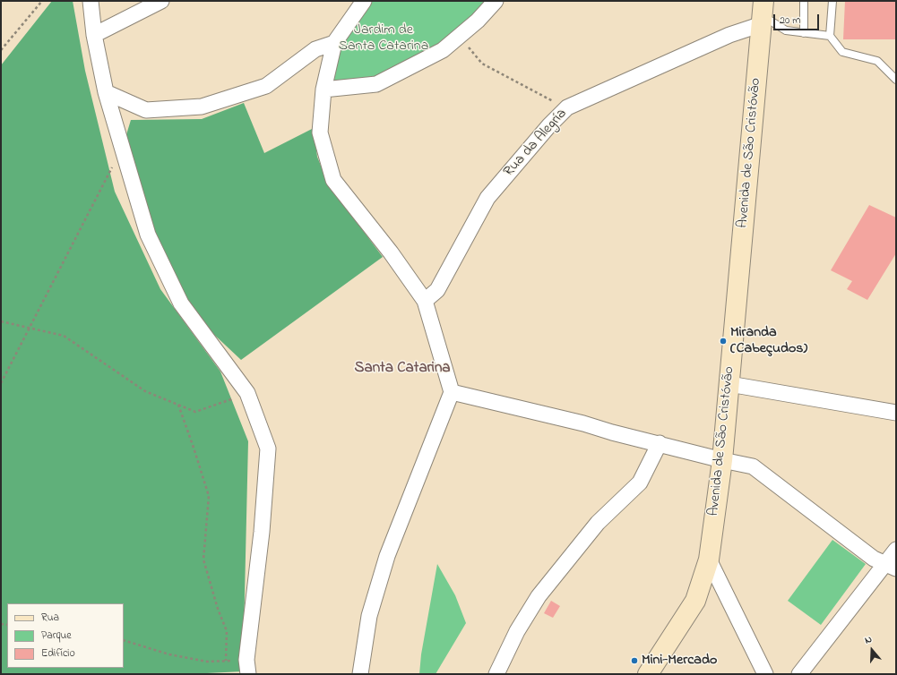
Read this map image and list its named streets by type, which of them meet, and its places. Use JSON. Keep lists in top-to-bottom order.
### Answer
{
  "streets": {
    "street": ["Rua da Alegría", "Avenida de São Cristóvão"]
  },
  "crossings": [
    ["Rua da Alegría", "Avenida de São Cristóvão"]
  ],
  "districts": ["Santa Catarina"],
  "parks": ["Jardim de Santa Catarina"],
  "places": ["Miranda (Cabeçudos)", "Mini-Mercado"],
  "legend": ["Rua", "Parque", "Edifício"],
  "scale_bar": "20 m",
  "north": "top"
}
